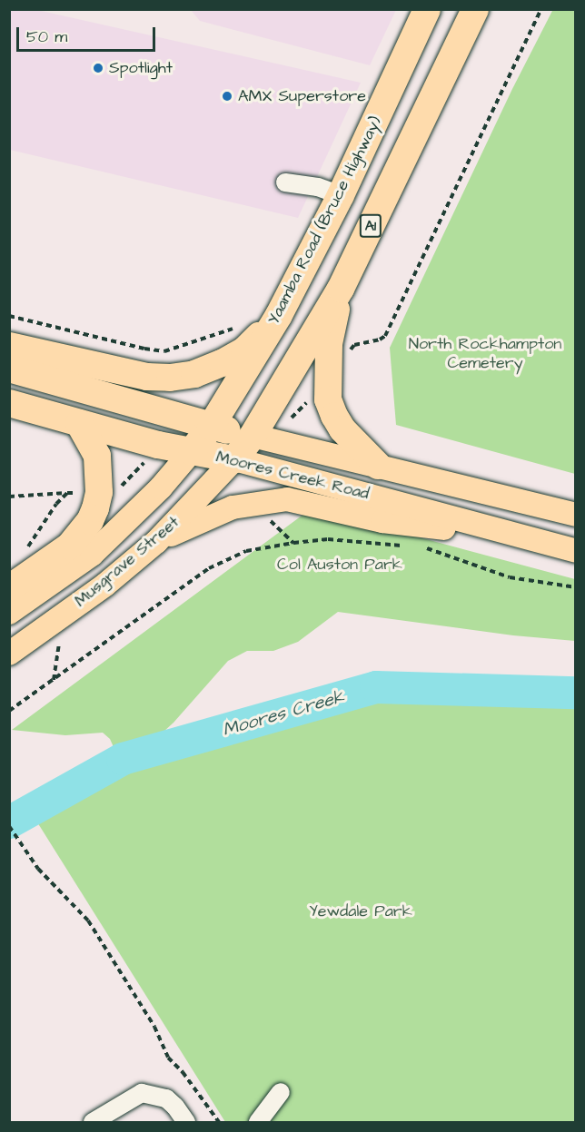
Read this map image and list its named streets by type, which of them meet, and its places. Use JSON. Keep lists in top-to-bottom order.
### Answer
{
  "streets": {
    "highway": ["Yaamba Road (Bruce Highway)", "A1", "Moores Creek Road"],
    "main road": ["Musgrave Street"]
  },
  "crossings": [
    ["Yaamba Road (Bruce Highway)", "A1"],
    ["Yaamba Road (Bruce Highway)", "Moores Creek Road"],
    ["Yaamba Road (Bruce Highway)", "Musgrave Street"],
    ["A1", "Moores Creek Road"],
    ["A1", "Musgrave Street"],
    ["Moores Creek Road", "Musgrave Street"]
  ],
  "water": ["Moores Creek"],
  "parks": ["North Rockhampton Cemetery", "Col Auston Park", "Yewdale Park"],
  "places": ["Spotlight", "AMX Superstore"],
  "scale_bar": "50 m"
}
